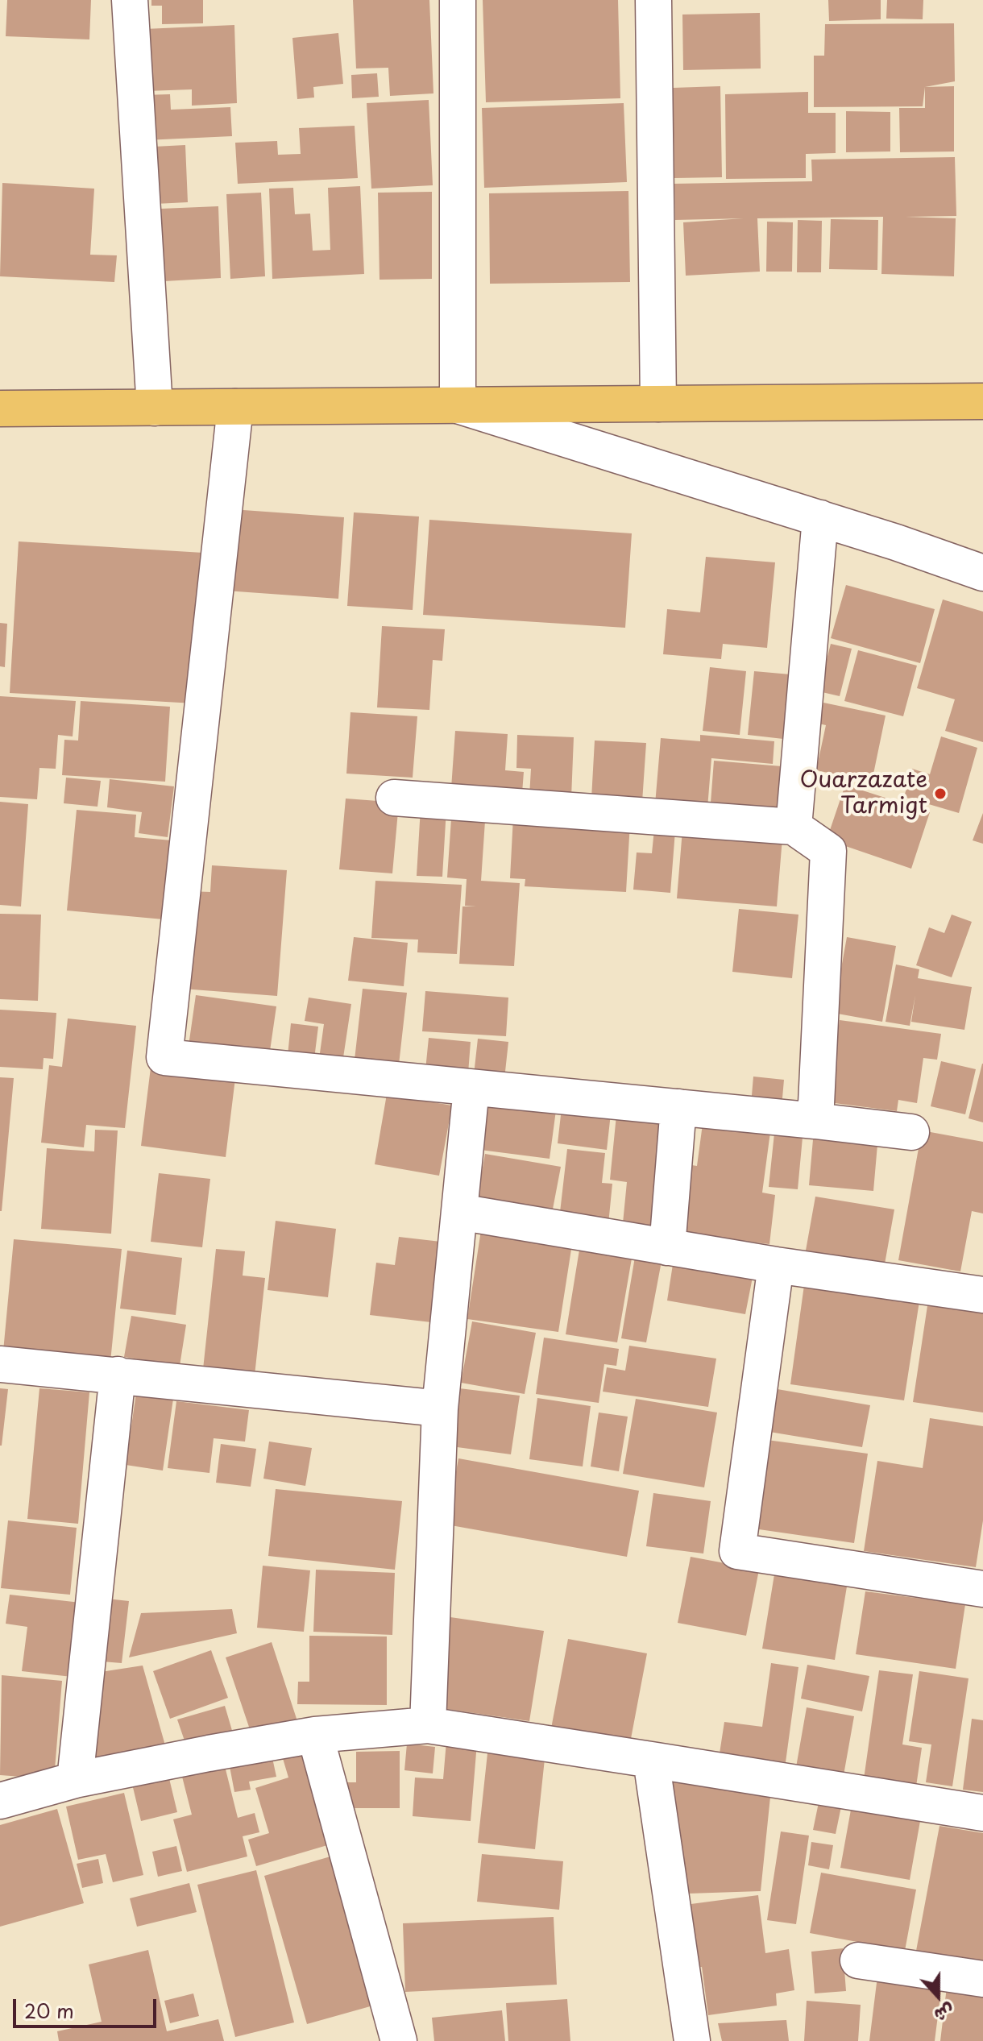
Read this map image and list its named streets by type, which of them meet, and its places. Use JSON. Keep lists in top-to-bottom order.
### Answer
{
  "places": ["Ouarzazate Tarmigt"],
  "scale_bar": "20 m",
  "north": "bottom"
}
